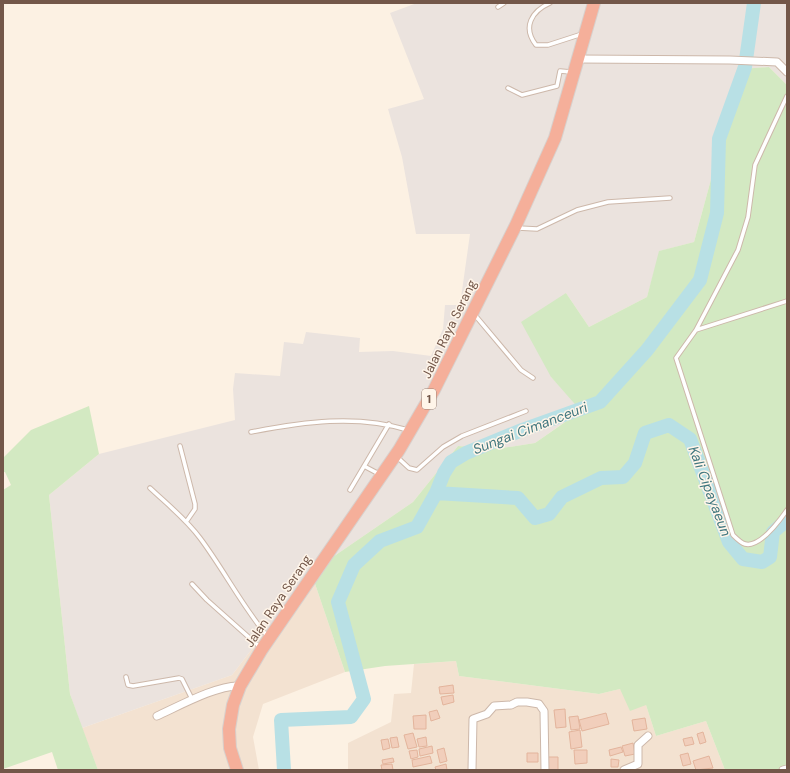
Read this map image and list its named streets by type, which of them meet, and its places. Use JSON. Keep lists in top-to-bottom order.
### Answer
{
  "streets": {
    "highway": ["Jalan Raya Serang", "1"]
  },
  "water": ["Sungai Cimanceuri", "Kali Cipayaeun"]
}
